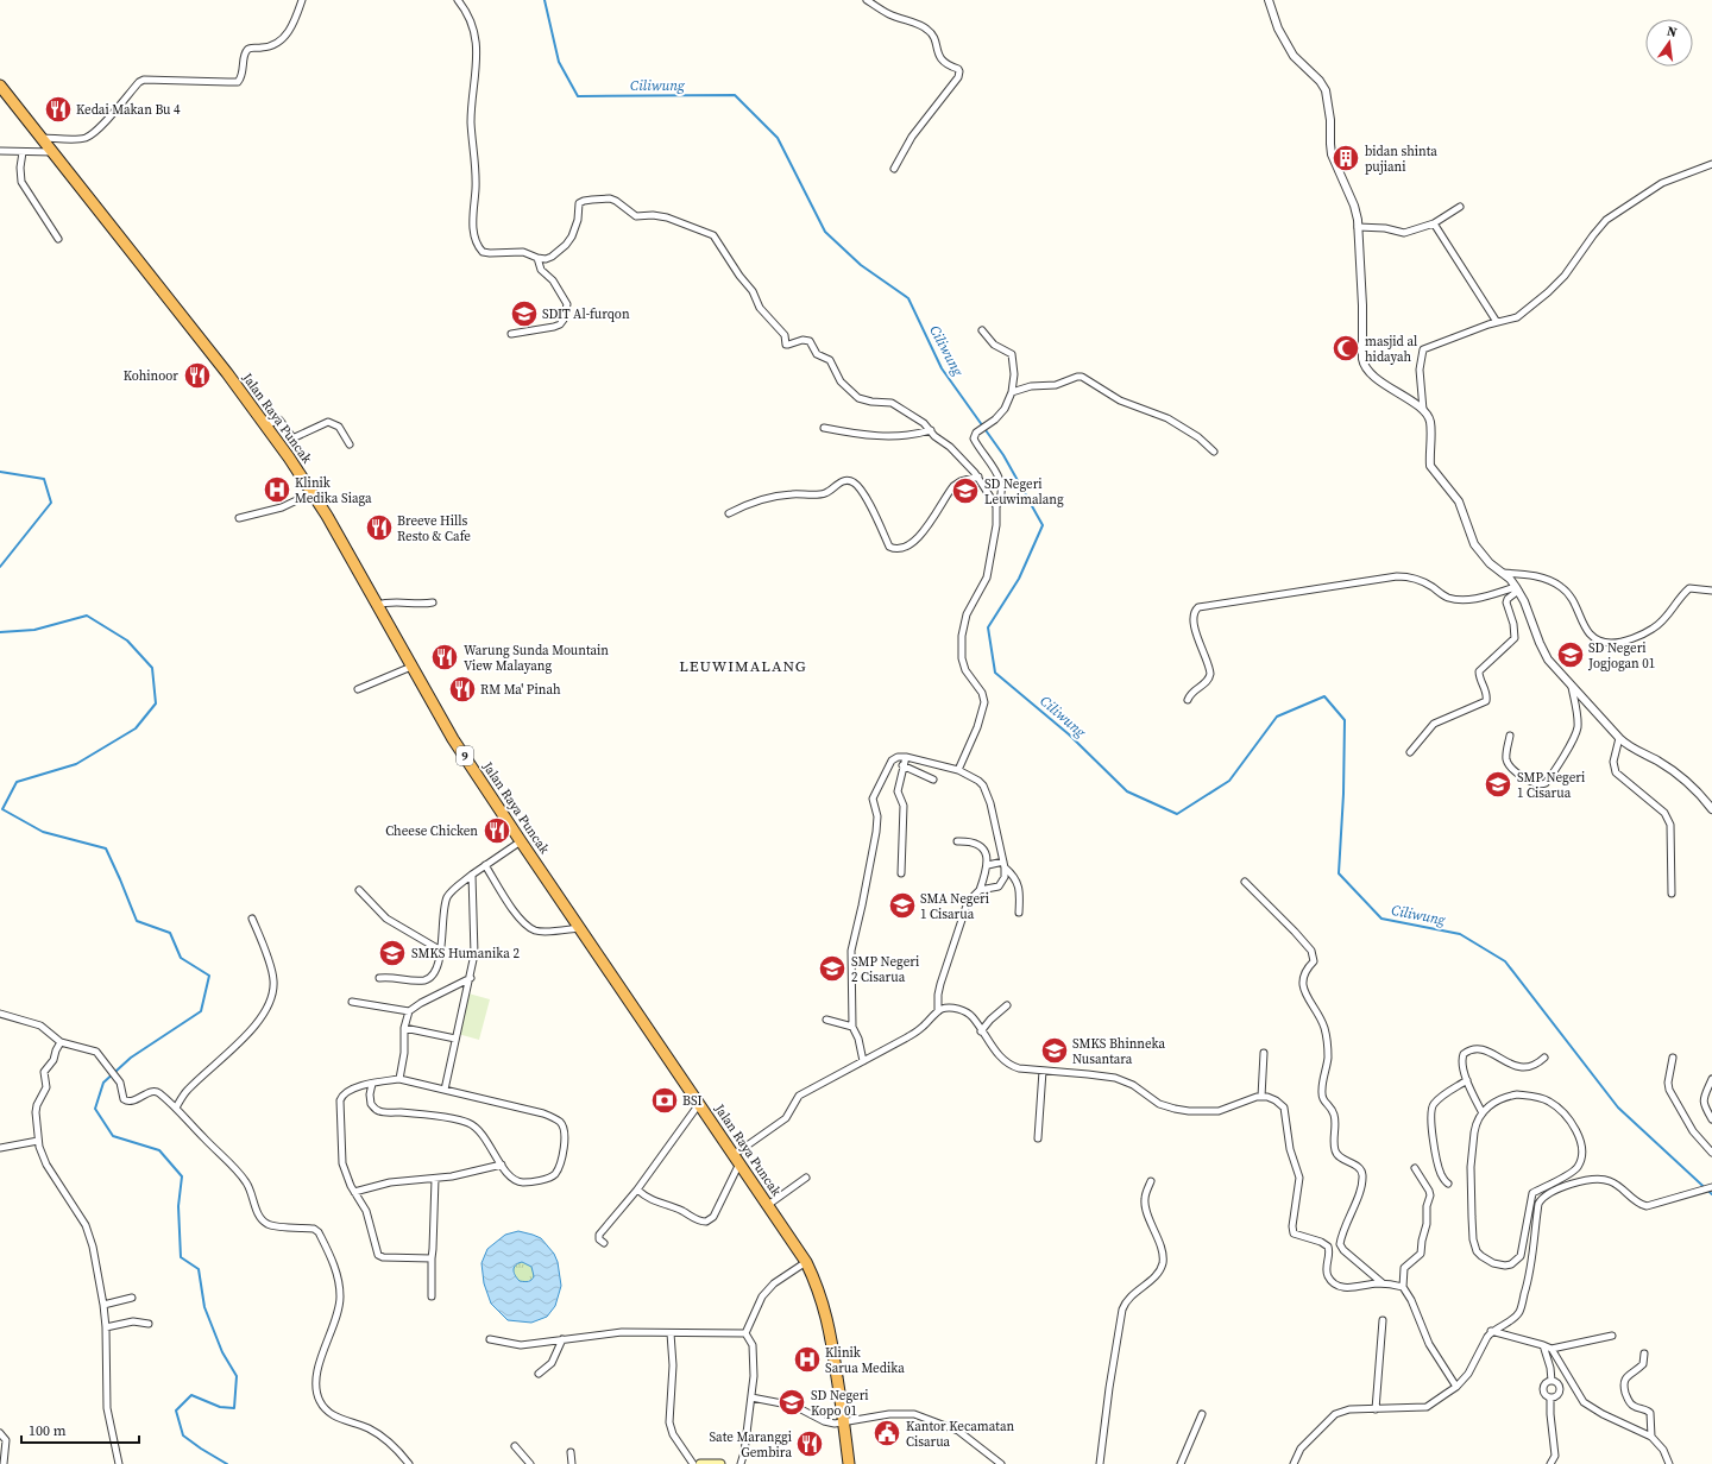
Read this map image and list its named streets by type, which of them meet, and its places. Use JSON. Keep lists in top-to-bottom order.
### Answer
{
  "streets": {
    "highway": ["Jalan Raya Puncak", "9"]
  },
  "districts": ["LEUWIMALANG"],
  "water": ["Ciliwung"],
  "places": {
    "restaurant": [
      "Kedai Makan Bu 4",
      "Kohinoor",
      "Breeve Hills Resto & Cafe",
      "Warung Sunda Mountain View Malayang",
      "RM Ma' Pinah",
      "Cheese Chicken",
      "Sate Maranggi Gembira"
    ],
    "building": ["bidan shinta pujiani"],
    "school or university": [
      "SDIT Al-furqon",
      "SD Negeri Leuwimalang",
      "SD Negeri Jogjogan 01",
      "SMP Negeri 1 Cisarua",
      "SMA Negeri 1 Cisarua",
      "SMKS Humanika 2",
      "SMP Negeri 2 Cisarua",
      "SMKS Bhinneka Nusantara",
      "SD Negeri Kopo 01"
    ],
    "mosque": ["masjid al hidayah"],
    "hospital": ["Klinik Medika Siaga", "Klinik Sarua Medika"],
    "bank": ["BSI"],
    "public building": ["Kantor Kecamatan Cisarua"]
  },
  "scale_bar": "100 m",
  "north": "top"
}
